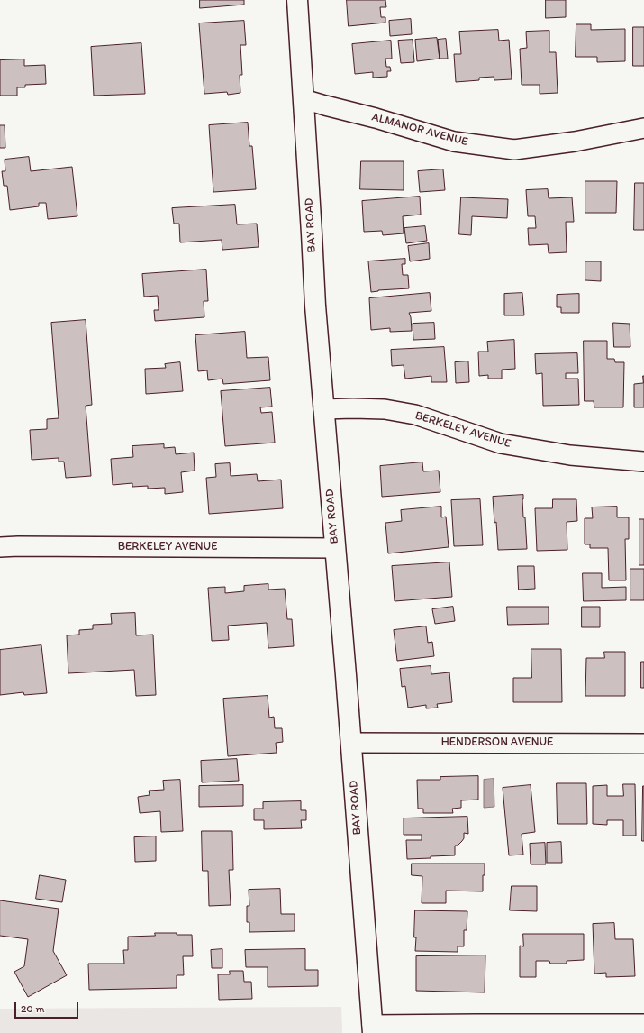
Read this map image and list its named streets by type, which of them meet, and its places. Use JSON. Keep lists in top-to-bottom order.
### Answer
{
  "streets": {
    "street": [
      "ALMANOR AVENUE",
      "BAY ROAD",
      "BERKELEY AVENUE",
      "HENDERSON AVENUE"
    ]
  },
  "crossings": [
    ["ALMANOR AVENUE", "BAY ROAD"],
    ["BAY ROAD", "BERKELEY AVENUE"],
    ["BAY ROAD", "HENDERSON AVENUE"]
  ],
  "scale_bar": "20 m"
}
